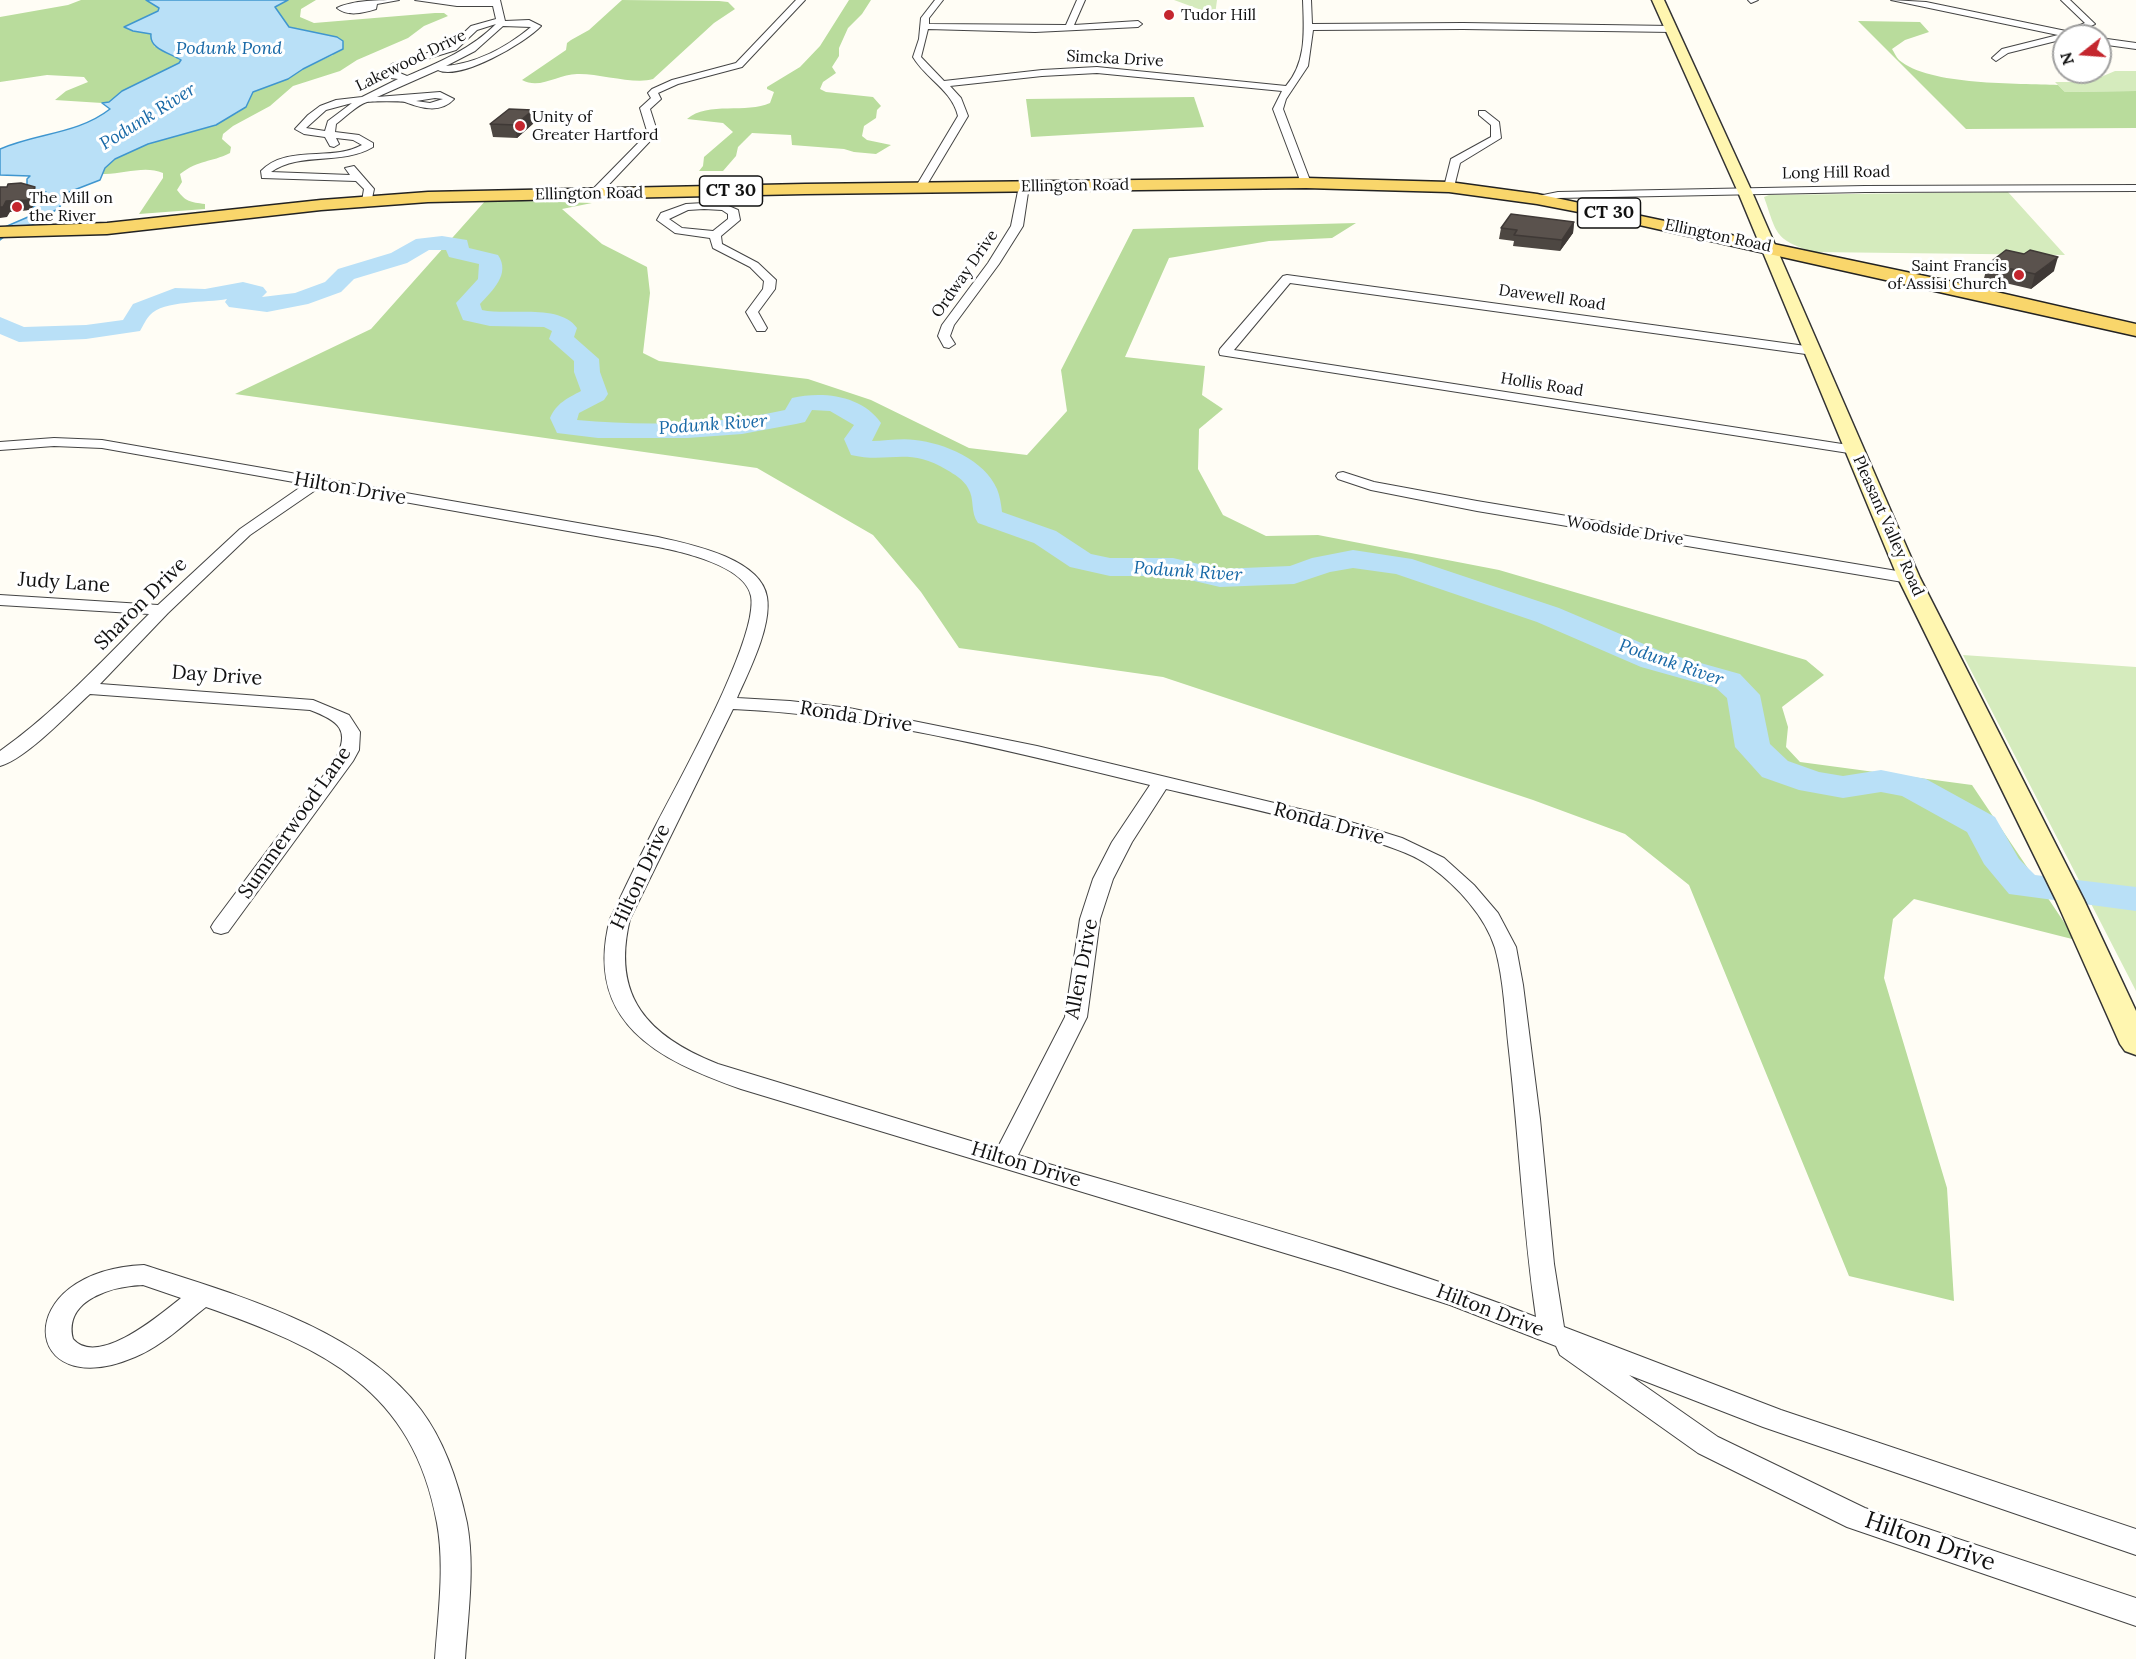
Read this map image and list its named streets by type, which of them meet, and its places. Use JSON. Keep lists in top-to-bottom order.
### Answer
{
  "streets": {
    "main road": ["Ellington Road", "CT 30", "Pleasant Valley Road"],
    "street": [
      "Simcka Drive",
      "Lakewood Drive",
      "Long Hill Road",
      "Ordway Drive",
      "Davewell Road",
      "Hollis Road",
      "Hilton Drive",
      "Woodside Drive",
      "Judy Lane",
      "Sharon Drive",
      "Day Drive",
      "Ronda Drive",
      "Summerwood Lane",
      "Allen Drive"
    ]
  },
  "crossings": [
    ["Long Hill Road", "Ellington Road"],
    ["Long Hill Road", "Pleasant Valley Road"],
    ["Ellington Road", "Ordway Drive"],
    ["Ellington Road", "Pleasant Valley Road"],
    ["Davewell Road", "Hollis Road"],
    ["Davewell Road", "Pleasant Valley Road"],
    ["Hollis Road", "Pleasant Valley Road"],
    ["Hilton Drive", "Sharon Drive"],
    ["Hilton Drive", "Ronda Drive"],
    ["Hilton Drive", "Allen Drive"],
    ["Pleasant Valley Road", "Woodside Drive"],
    ["Judy Lane", "Sharon Drive"],
    ["Sharon Drive", "Day Drive"],
    ["Day Drive", "Summerwood Lane"],
    ["Ronda Drive", "Allen Drive"]
  ],
  "water": ["Podunk Pond", "Podunk River"],
  "places": [
    "Tudor Hill",
    "Unity of Greater Hartford",
    "The Mill on the River",
    "Saint Francis of Assisi Church"
  ],
  "north": "left"
}
